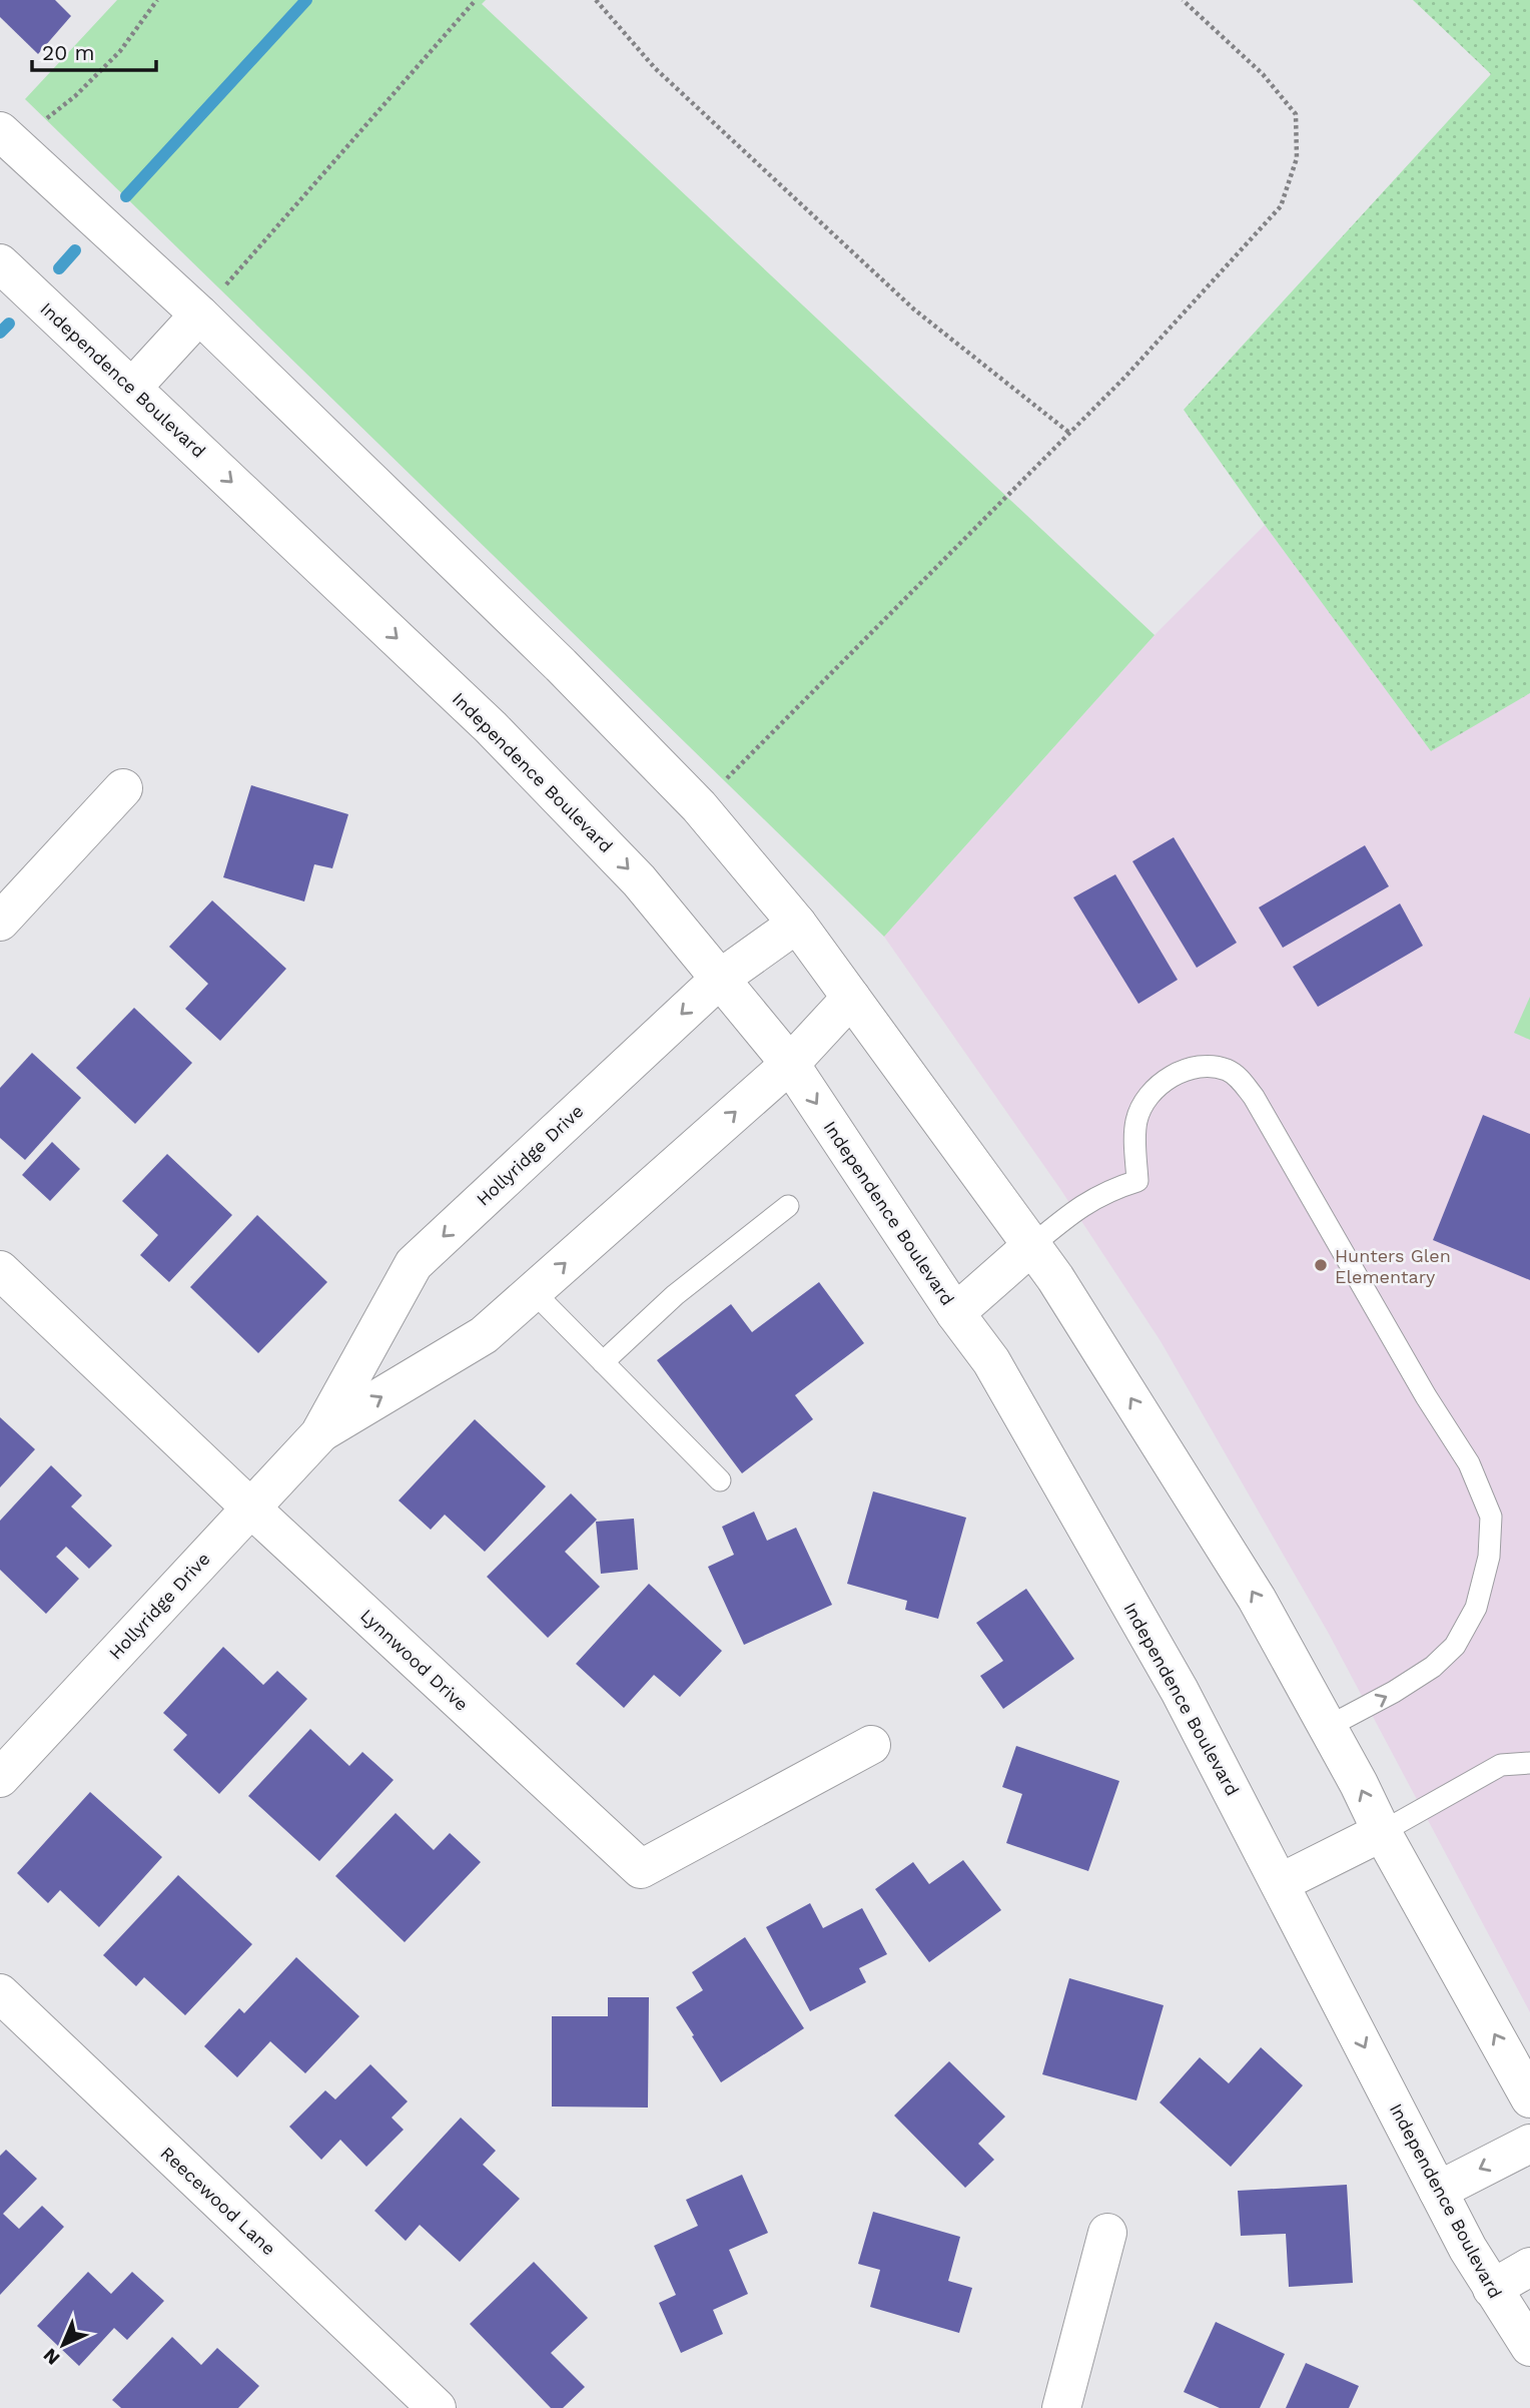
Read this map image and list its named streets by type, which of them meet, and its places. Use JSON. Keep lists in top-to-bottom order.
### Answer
{
  "streets": {
    "main road": [
      "Independence Boulevard",
      "Hollyridge Drive",
      "Lynnwood Drive",
      "Reecewood Lane"
    ]
  },
  "crossings": [
    ["Independence Boulevard", "Hollyridge Drive"],
    ["Hollyridge Drive", "Lynnwood Drive"]
  ],
  "places": ["Hunters Glen Elementary"],
  "scale_bar": "20 m",
  "north": "bottom left"
}
